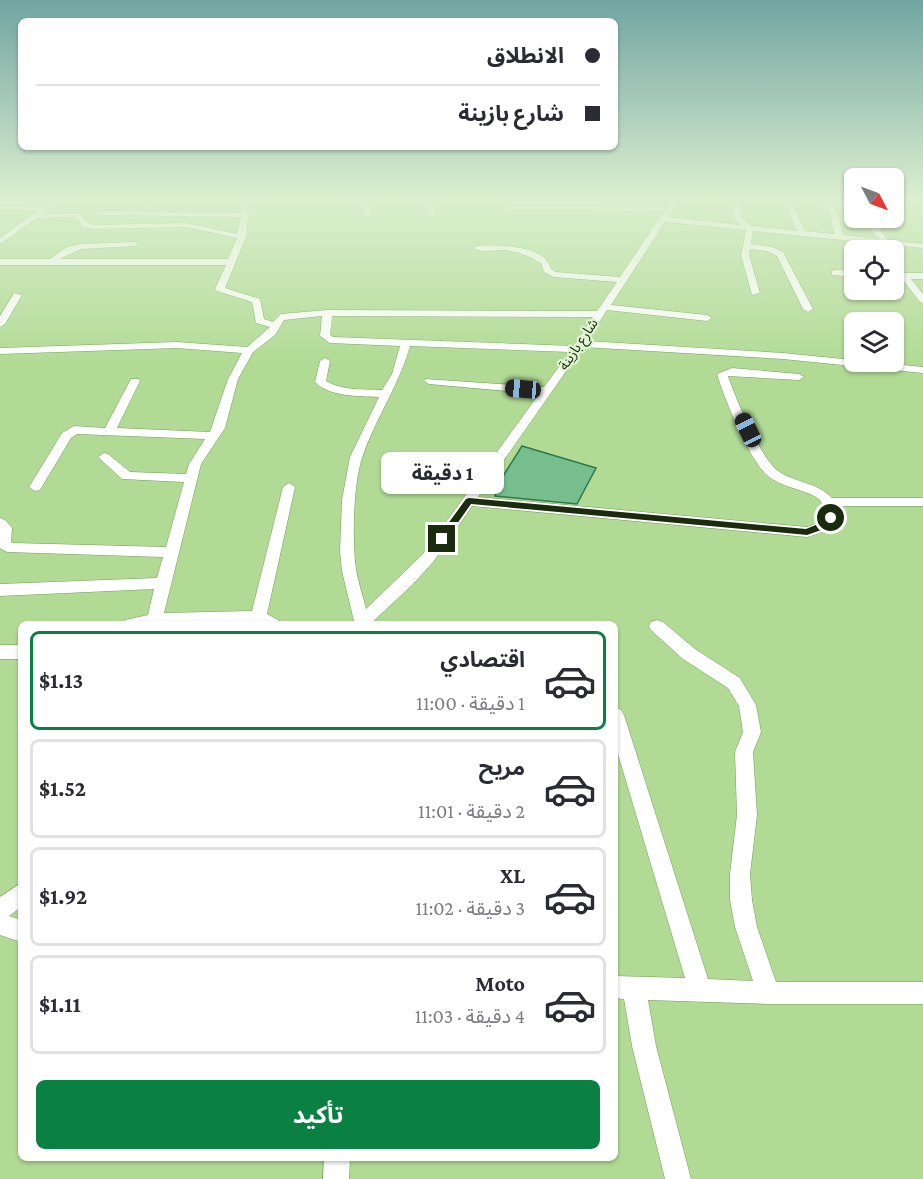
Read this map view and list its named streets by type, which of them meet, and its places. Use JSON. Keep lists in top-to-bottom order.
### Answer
{
  "streets": {
    "street": ["شارع بازينة"]
  },
  "north": "bottom right",
  "page": {
    "banner": ["الانطلاق", "شارع بازينة"],
    "bubble": "1 دقيقة",
    "list": [
      {
        "name": "اقتصادي",
        "note": "1 دقيقة · 11:00",
        "value": "$1.13"
      },
      {
        "name": "مريح",
        "note": "2 دقيقة · 11:01",
        "value": "$1.52"
      },
      {
        "name": "XL",
        "note": "3 دقيقة · 11:02",
        "value": "$1.92"
      },
      {
        "name": "Moto",
        "note": "4 دقيقة · 11:03",
        "value": "$1.11"
      }
    ],
    "buttons": "تأكيد"
  }
}
